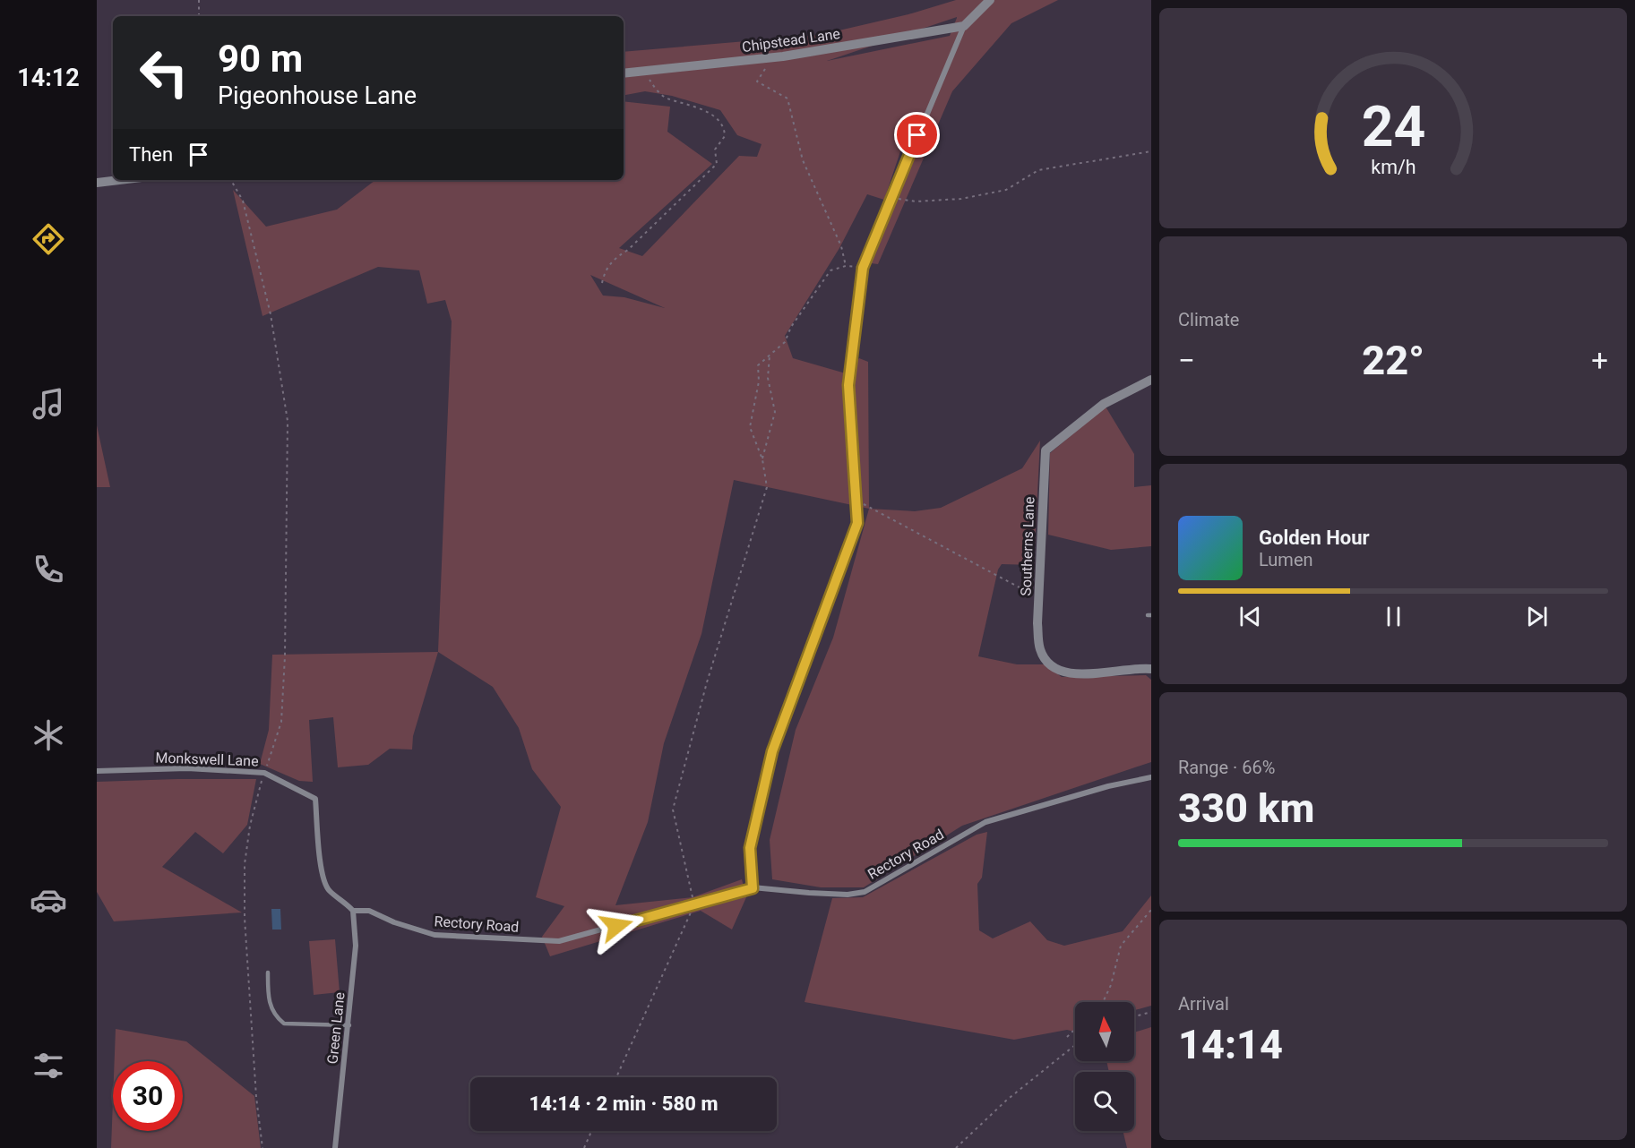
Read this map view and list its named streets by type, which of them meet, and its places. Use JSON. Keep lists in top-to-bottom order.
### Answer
{
  "streets": {
    "street": [
      "Chipstead Lane",
      "Southerns Lane",
      "Monkswell Lane",
      "Rectory Road",
      "Green Lane"
    ]
  },
  "crossings": [
    ["Monkswell Lane", "Rectory Road"],
    ["Monkswell Lane", "Green Lane"],
    ["Rectory Road", "Green Lane"]
  ],
  "north": "top",
  "page": {
    "tabs": "14:12",
    "turn": ["90 m", "Pigeonhouse Lane"],
    "then": "Then",
    "tile": [
      "Climate",
      ["Range · 66%", "330 km"],
      ["Arrival", "14:14"]
    ],
    "heat": ["−", "22°", "+"],
    "song": ["Golden Hour", "Lumen"],
    "limit": "30",
    "trip": "14:14 · 2 min · 580 m",
    "gauge": ["24", "km/h"]
  }
}
